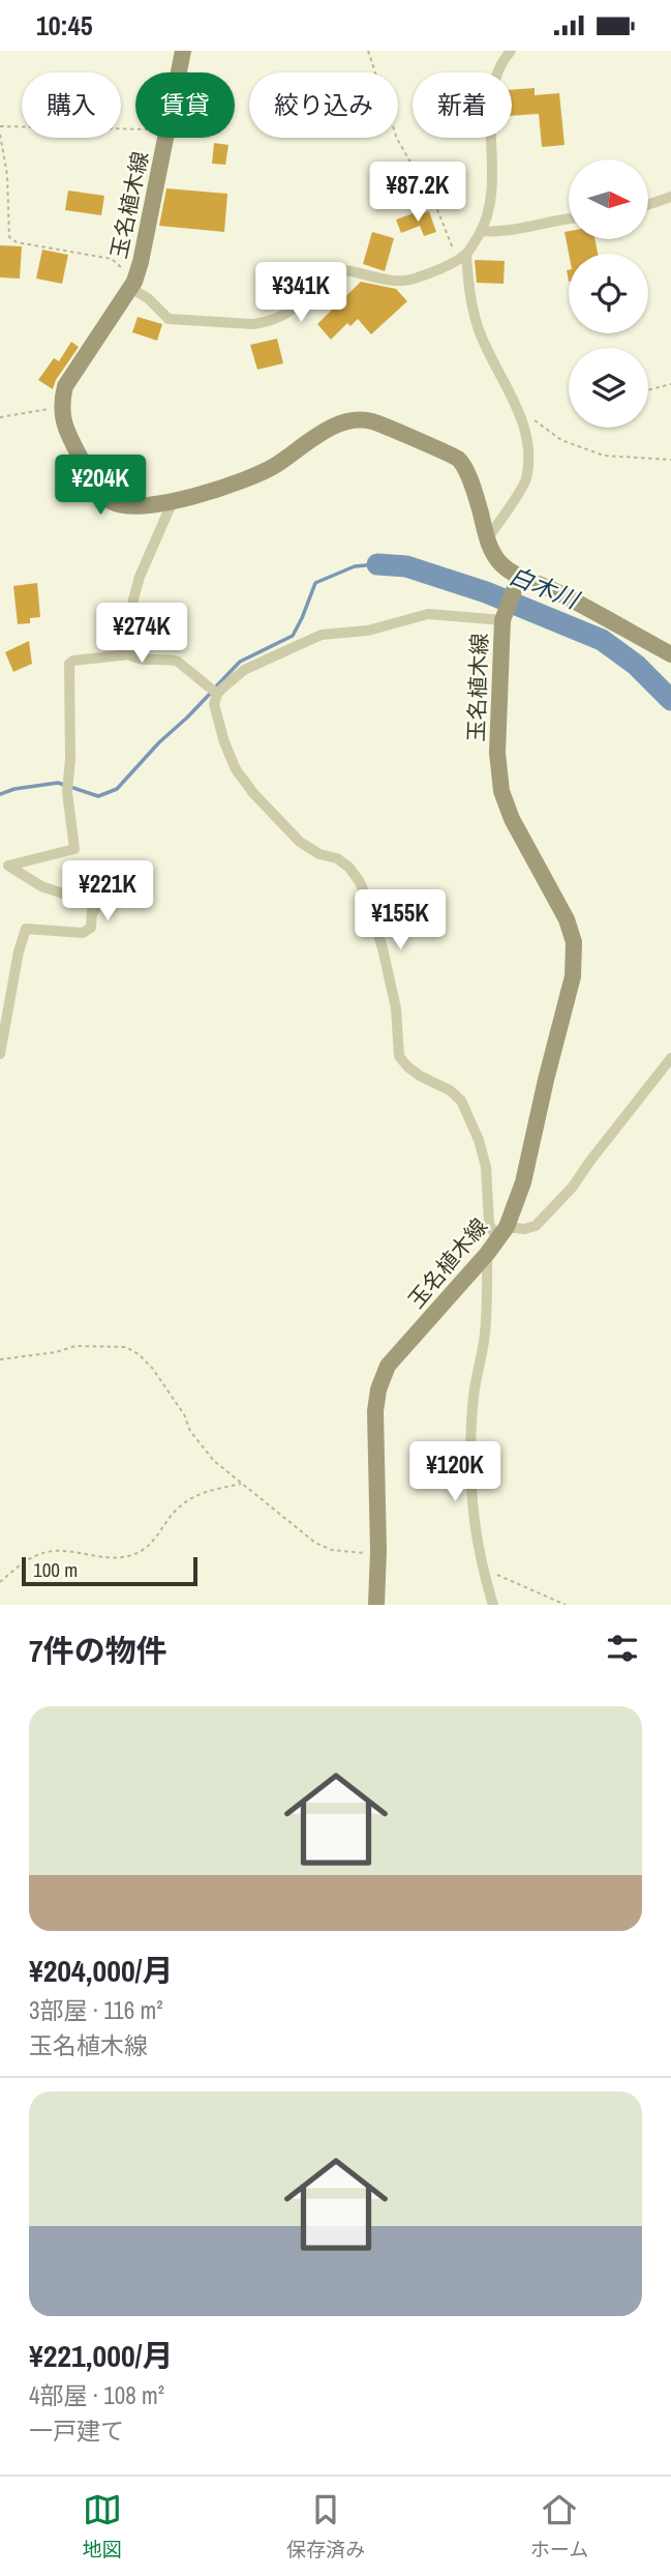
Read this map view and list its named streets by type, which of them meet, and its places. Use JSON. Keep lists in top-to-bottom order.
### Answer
{
  "streets": {
    "main road": ["玉名植木線"]
  },
  "water": ["白木川"],
  "scale_bar": "100 m",
  "north": "right",
  "page": {
    "status": "10:45",
    "chip": [
      "購入",
      "賃貸",
      "絞り込み",
      "新着"
    ],
    "price": [
      "¥87.2K",
      "¥341K",
      "¥204K",
      "¥274K",
      "¥221K",
      "¥155K",
      "¥120K"
    ],
    "scale": "100 m",
    "heading": "7件の物件",
    "list": [
      {
        "name": "¥204,000/月",
        "note": "3部屋 · 116 m² · 玉名植木線"
      },
      {
        "name": "¥221,000/月",
        "note": "4部屋 · 108 m² · 一戸建て"
      }
    ],
    "tabs": ["地図", "保存済み", "ホーム"]
  }
}
